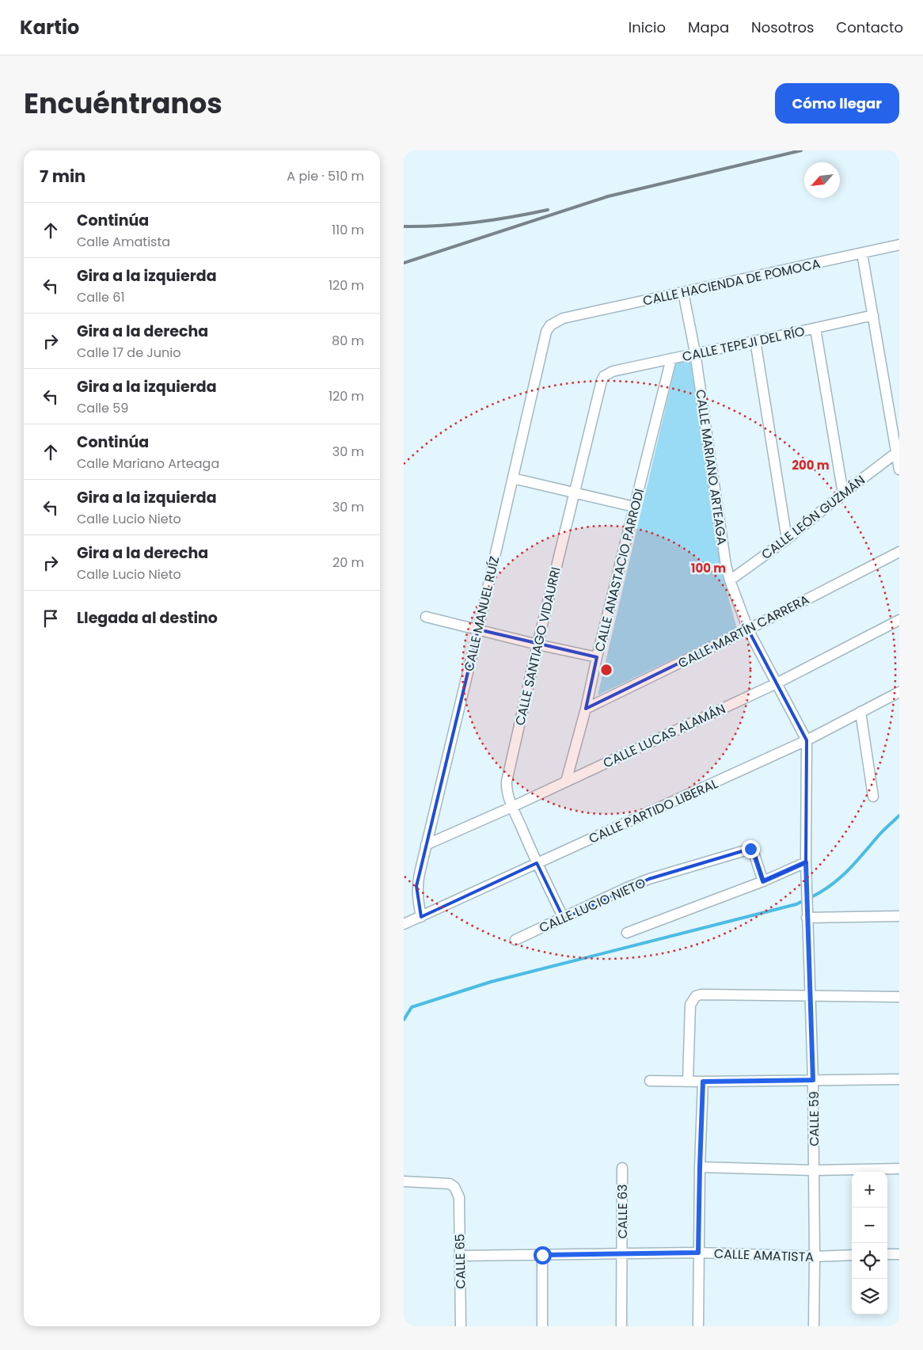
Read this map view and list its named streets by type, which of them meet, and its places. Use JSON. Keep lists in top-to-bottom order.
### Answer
{
  "streets": {
    "street": [
      "CALLE HACIENDA DE POMOCA",
      "CALLE TEPEJI DEL RÍO",
      "CALLE MARIANO ARTEAGA",
      "CALLE LEÓN GUZMÁN",
      "CALLE ANASTACIO PARRODI",
      "CALLE MANUEL RUÍZ",
      "CALLE MARTÍN CARRERA",
      "CALLE SANTIAGO VIDAURRI",
      "CALLE LUCAS ALAMÁN",
      "CALLE PARTIDO LIBERAL",
      "CALLE LUCIO NIETO",
      "CALLE 59",
      "CALLE 63",
      "CALLE AMATISTA",
      "CALLE 65"
    ]
  },
  "crossings": [
    ["CALLE HACIENDA DE POMOCA", "CALLE MARIANO ARTEAGA"],
    ["CALLE HACIENDA DE POMOCA", "CALLE MANUEL RUÍZ"],
    ["CALLE TEPEJI DEL RÍO", "CALLE MARIANO ARTEAGA"],
    ["CALLE TEPEJI DEL RÍO", "CALLE ANASTACIO PARRODI"],
    ["CALLE TEPEJI DEL RÍO", "CALLE SANTIAGO VIDAURRI"],
    ["CALLE MARIANO ARTEAGA", "CALLE LEÓN GUZMÁN"],
    ["CALLE MARIANO ARTEAGA", "CALLE MARTÍN CARRERA"],
    ["CALLE MARIANO ARTEAGA", "CALLE LUCAS ALAMÁN"],
    ["CALLE MARIANO ARTEAGA", "CALLE PARTIDO LIBERAL"],
    ["CALLE MARIANO ARTEAGA", "CALLE 59"],
    ["CALLE ANASTACIO PARRODI", "CALLE MARTÍN CARRERA"],
    ["CALLE ANASTACIO PARRODI", "CALLE LUCAS ALAMÁN"],
    ["CALLE MANUEL RUÍZ", "CALLE LUCAS ALAMÁN"],
    ["CALLE MANUEL RUÍZ", "CALLE PARTIDO LIBERAL"],
    ["CALLE SANTIAGO VIDAURRI", "CALLE LUCAS ALAMÁN"],
    ["CALLE SANTIAGO VIDAURRI", "CALLE PARTIDO LIBERAL"],
    ["CALLE SANTIAGO VIDAURRI", "CALLE LUCIO NIETO"],
    ["CALLE 59", "CALLE AMATISTA"],
    ["CALLE 63", "CALLE AMATISTA"],
    ["CALLE AMATISTA", "CALLE 65"]
  ],
  "north": "bottom left",
  "page": {
    "header": "Kartio",
    "nav": [
      "Inicio",
      "Mapa",
      "Nosotros",
      "Contacto"
    ],
    "title": "Encuéntranos",
    "buttons": "Cómo llegar",
    "heading": ["7 min", "A pie · 510 m"],
    "list": [
      ["Continúa", "Calle Amatista", "110 m"],
      ["Gira a la izquierda", "Calle 61", "120 m"],
      ["Gira a la derecha", "Calle 17 de Junio", "80 m"],
      ["Gira a la izquierda", "Calle 59", "120 m"],
      ["Continúa", "Calle Mariano Arteaga", "30 m"],
      ["Gira a la izquierda", "Calle Lucio Nieto", "30 m"],
      ["Gira a la derecha", "Calle Lucio Nieto", "20 m"],
      "Llegada al destino"
    ],
    "map_buttons": ["+", "−"]
  },
  "rings": ["200 m", "100 m"]
}
